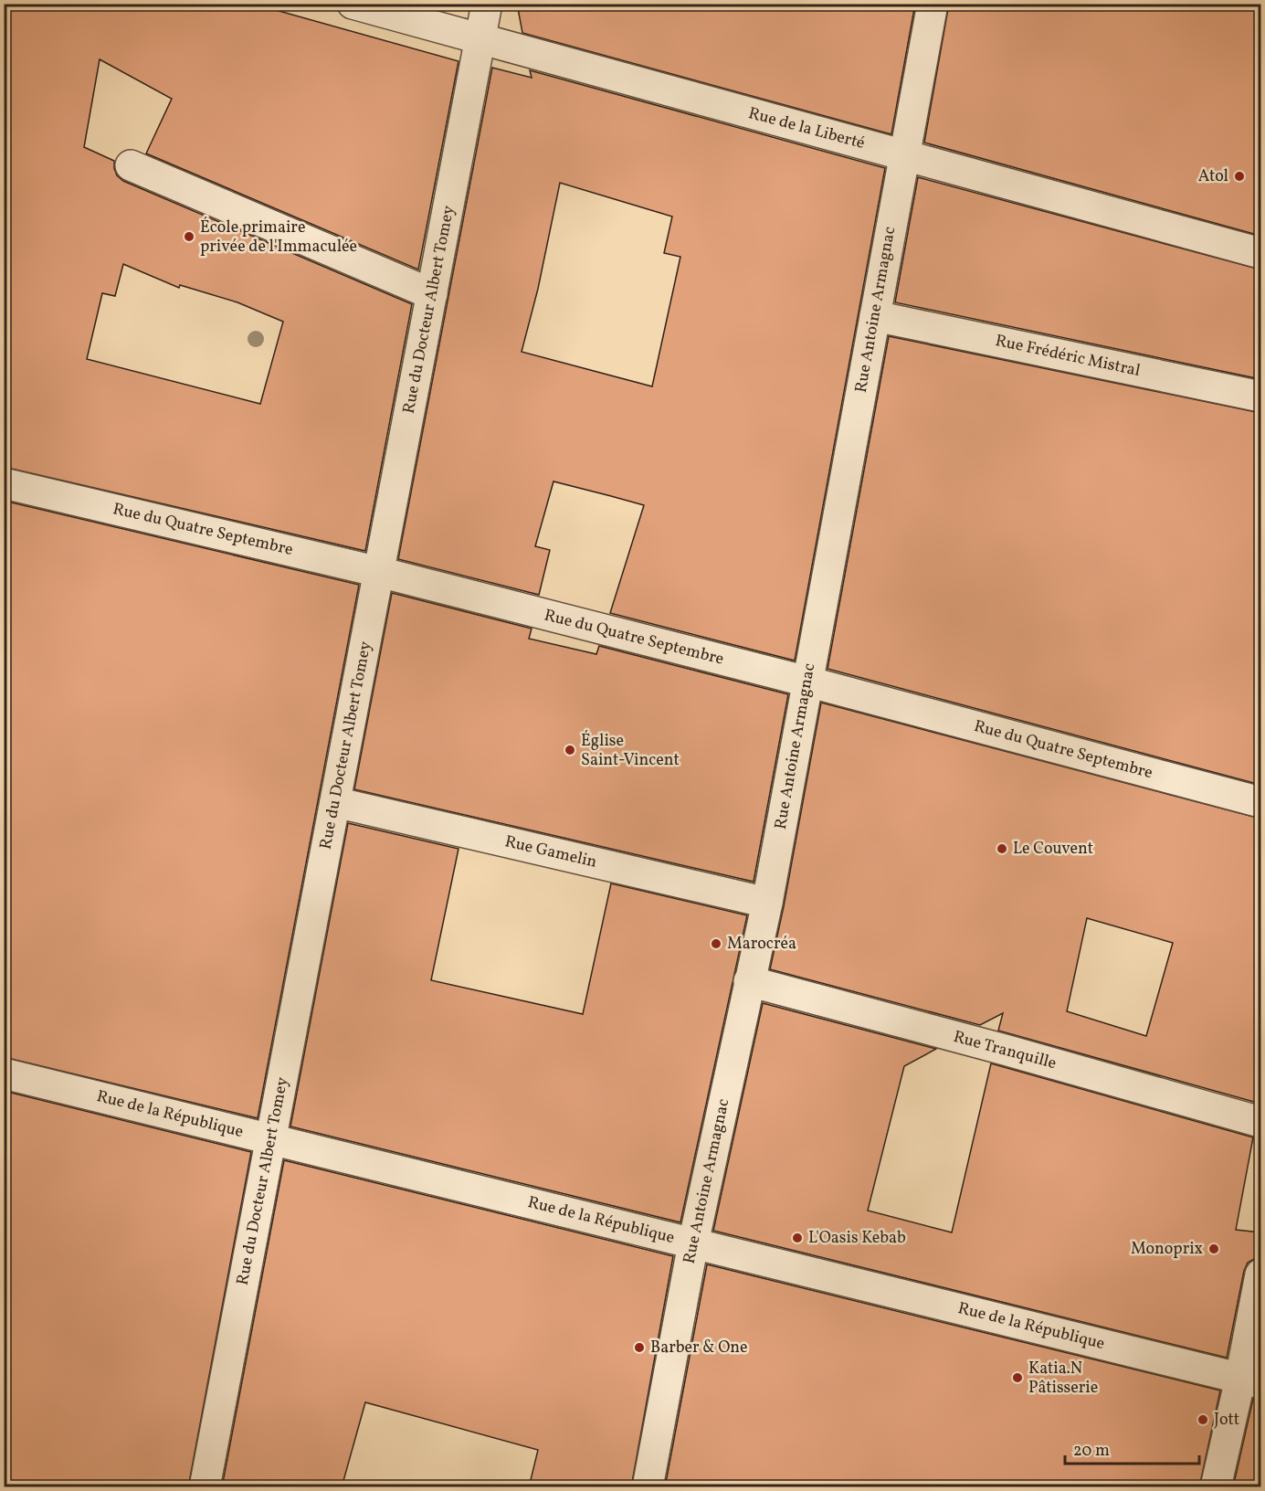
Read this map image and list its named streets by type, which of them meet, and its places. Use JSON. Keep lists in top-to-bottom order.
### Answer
{
  "streets": {
    "street": [
      "Rue de la Liberté",
      "Rue du Docteur Albert Tomey",
      "Rue Antoine Armagnac",
      "Rue Frédéric Mistral",
      "Rue du Quatre Septembre",
      "Rue Gamelin",
      "Rue Tranquille",
      "Rue de la République"
    ]
  },
  "crossings": [
    ["Rue de la Liberté", "Rue du Docteur Albert Tomey"],
    ["Rue de la Liberté", "Rue Antoine Armagnac"],
    ["Rue du Docteur Albert Tomey", "Rue du Quatre Septembre"],
    ["Rue du Docteur Albert Tomey", "Rue Gamelin"],
    ["Rue du Docteur Albert Tomey", "Rue de la République"],
    ["Rue Antoine Armagnac", "Rue Frédéric Mistral"],
    ["Rue Antoine Armagnac", "Rue du Quatre Septembre"],
    ["Rue Antoine Armagnac", "Rue Gamelin"],
    ["Rue Antoine Armagnac", "Rue Tranquille"],
    ["Rue Antoine Armagnac", "Rue de la République"]
  ],
  "places": [
    "Atol",
    "École primaire privée de l'Immaculée",
    "Église Saint-Vincent",
    "Le Couvent",
    "Marocréa",
    "L'Oasis Kebab",
    "Monoprix",
    "Barber & One",
    "Katia.N Pâtisserie",
    "Jott"
  ],
  "scale_bar": "20 m"
}
